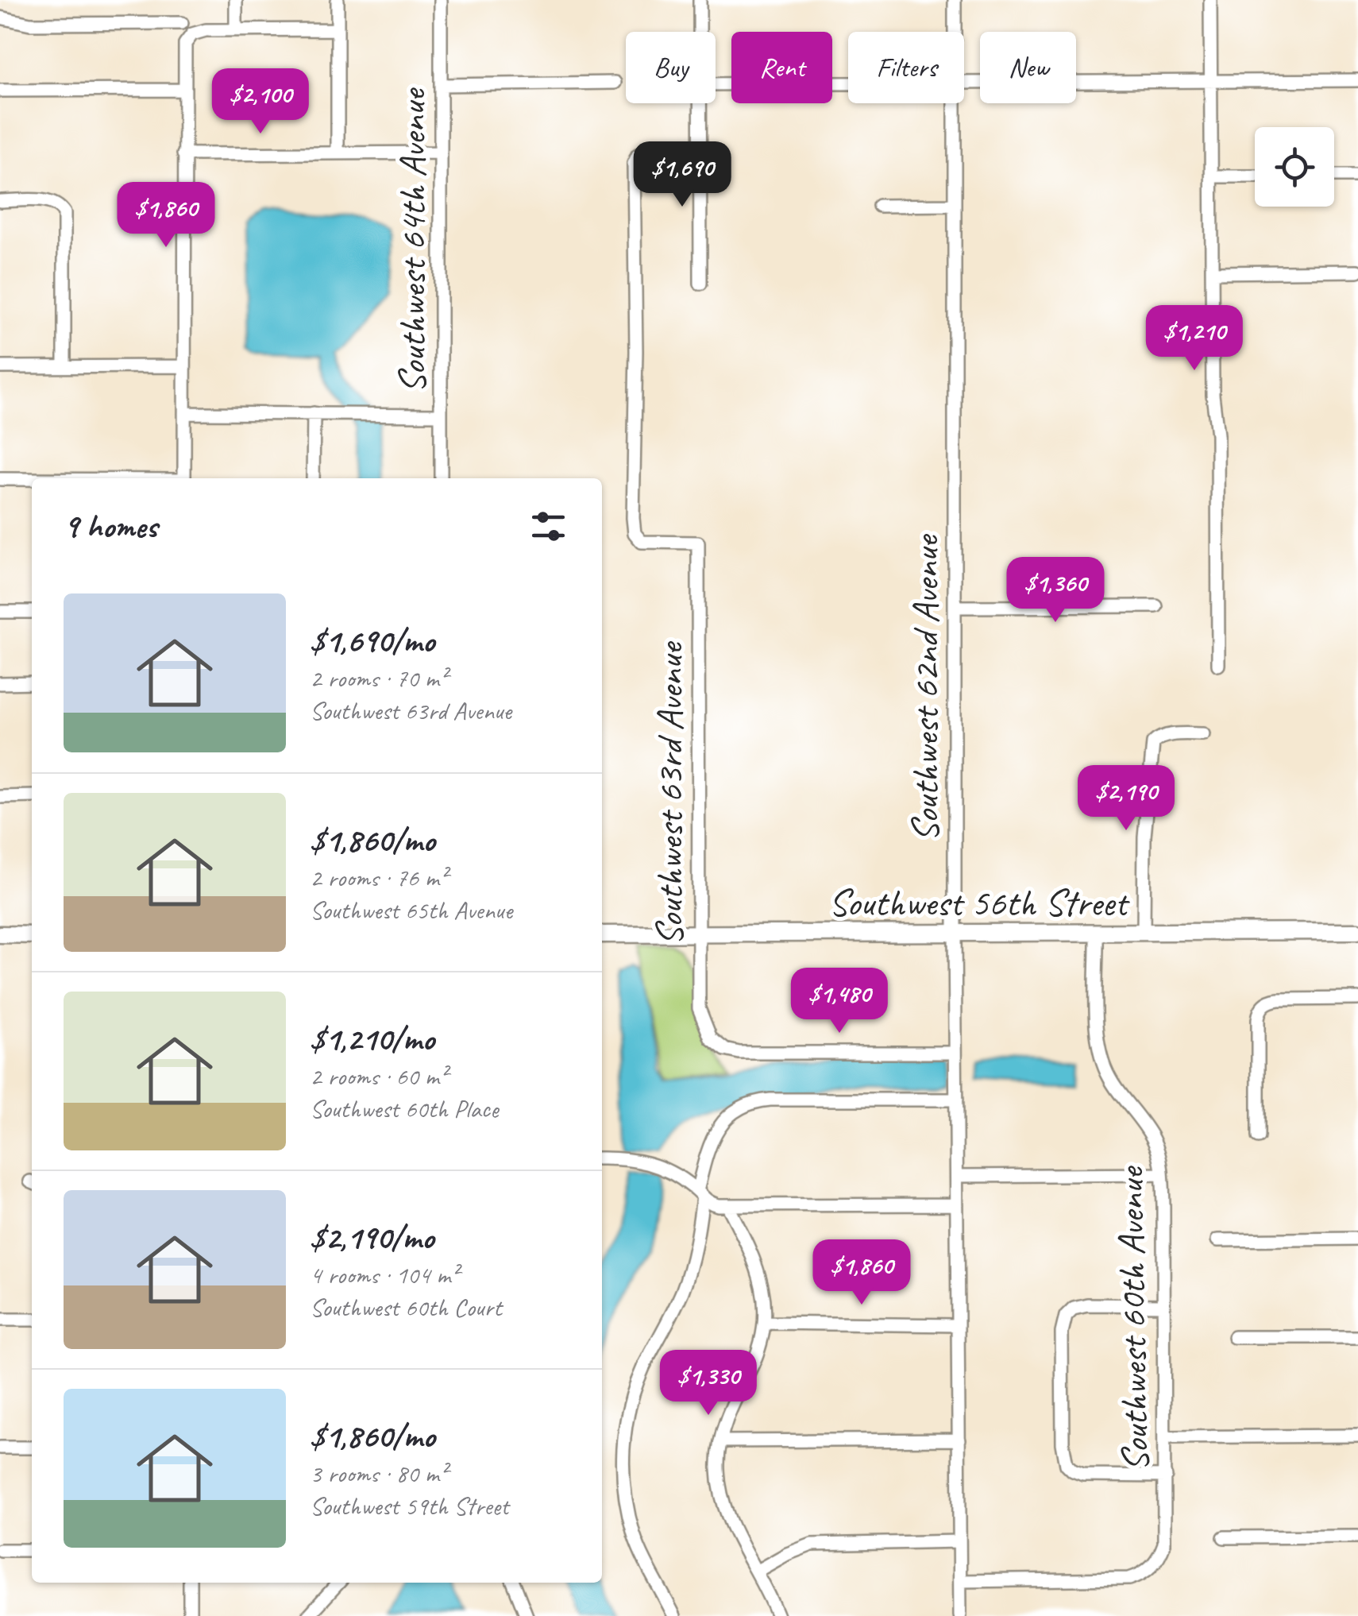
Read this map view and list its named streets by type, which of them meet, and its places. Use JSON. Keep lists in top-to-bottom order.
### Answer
{
  "streets": {
    "main road": ["Southwest 56th Street"],
    "street": [
      "Southwest 64th Avenue",
      "Southwest 62nd Avenue",
      "Southwest 63rd Avenue",
      "Southwest 60th Avenue"
    ]
  },
  "crossings": [
    ["Southwest 62nd Avenue", "Southwest 63rd Avenue"],
    ["Southwest 62nd Avenue", "Southwest 56th Street"],
    ["Southwest 62nd Avenue", "Southwest 60th Avenue"],
    ["Southwest 63rd Avenue", "Southwest 56th Street"],
    ["Southwest 56th Street", "Southwest 60th Avenue"]
  ],
  "page": {
    "chip": [
      "Buy",
      "Rent",
      "Filters",
      "New"
    ],
    "price": [
      "$2,100",
      "$1,690",
      "$1,860",
      "$1,210",
      "$1,360",
      "$2,190",
      "$1,480",
      "$1,860",
      "$1,330"
    ],
    "heading": "9 homes",
    "list": [
      {
        "name": "$1,690/mo",
        "note": "2 rooms · 70 m² · Southwest 63rd Avenue"
      },
      {
        "name": "$1,860/mo",
        "note": "2 rooms · 76 m² · Southwest 65th Avenue"
      },
      {
        "name": "$1,210/mo",
        "note": "2 rooms · 60 m² · Southwest 60th Place"
      },
      {
        "name": "$2,190/mo",
        "note": "4 rooms · 104 m² · Southwest 60th Court"
      },
      {
        "name": "$1,860/mo",
        "note": "3 rooms · 80 m² · Southwest 59th Street"
      }
    ]
  }
}
